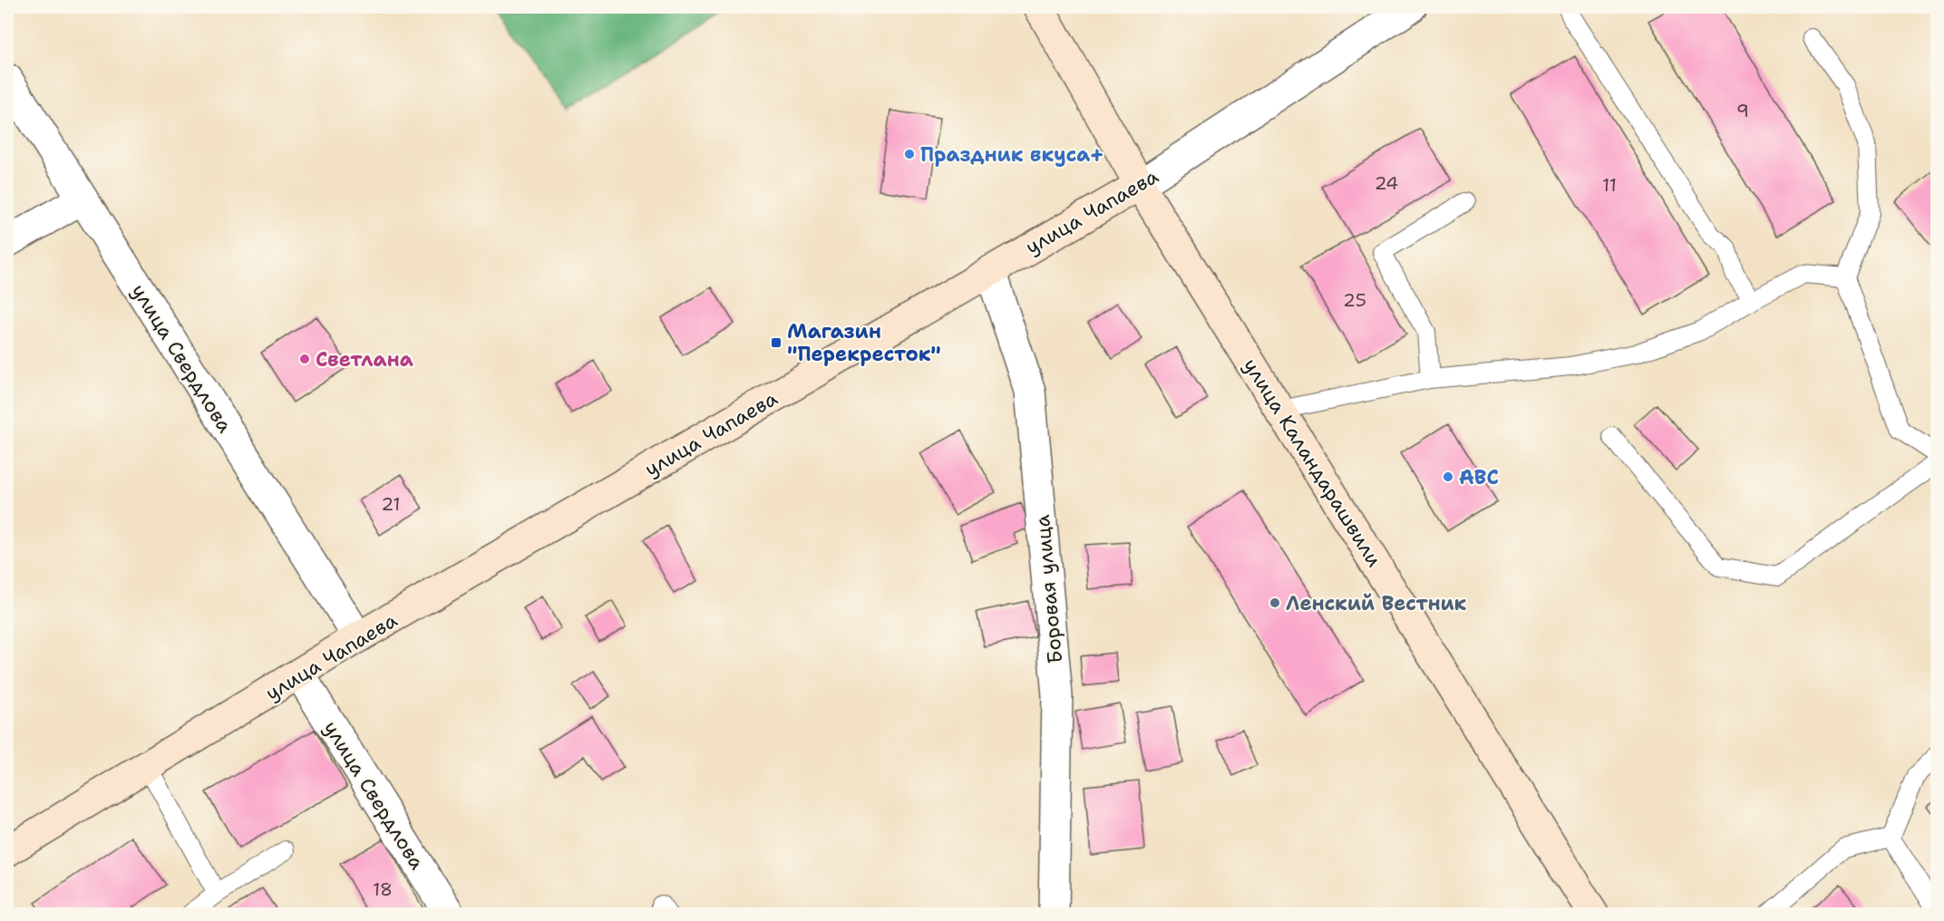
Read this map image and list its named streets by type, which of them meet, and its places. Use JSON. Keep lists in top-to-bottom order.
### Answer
{
  "streets": {
    "main road": ["улица Чапаева", "улица Каландарашвили"],
    "street": ["улица Свердлова", "Боровая улица"]
  },
  "crossings": [
    ["улица Чапаева", "улица Свердлова"],
    ["улица Чапаева", "улица Каландарашвили"],
    ["улица Чапаева", "Боровая улица"]
  ],
  "places": {
    "other": [
      "Праздник вкуса+",
      "Светлана",
      "ABC",
      "Ленский Вестник"
    ],
    "transit": ["Магазин \"Перекресток\""]
  },
  "house_numbers": [
    "9",
    "24",
    "11",
    "25",
    "21",
    "18"
  ]
}
